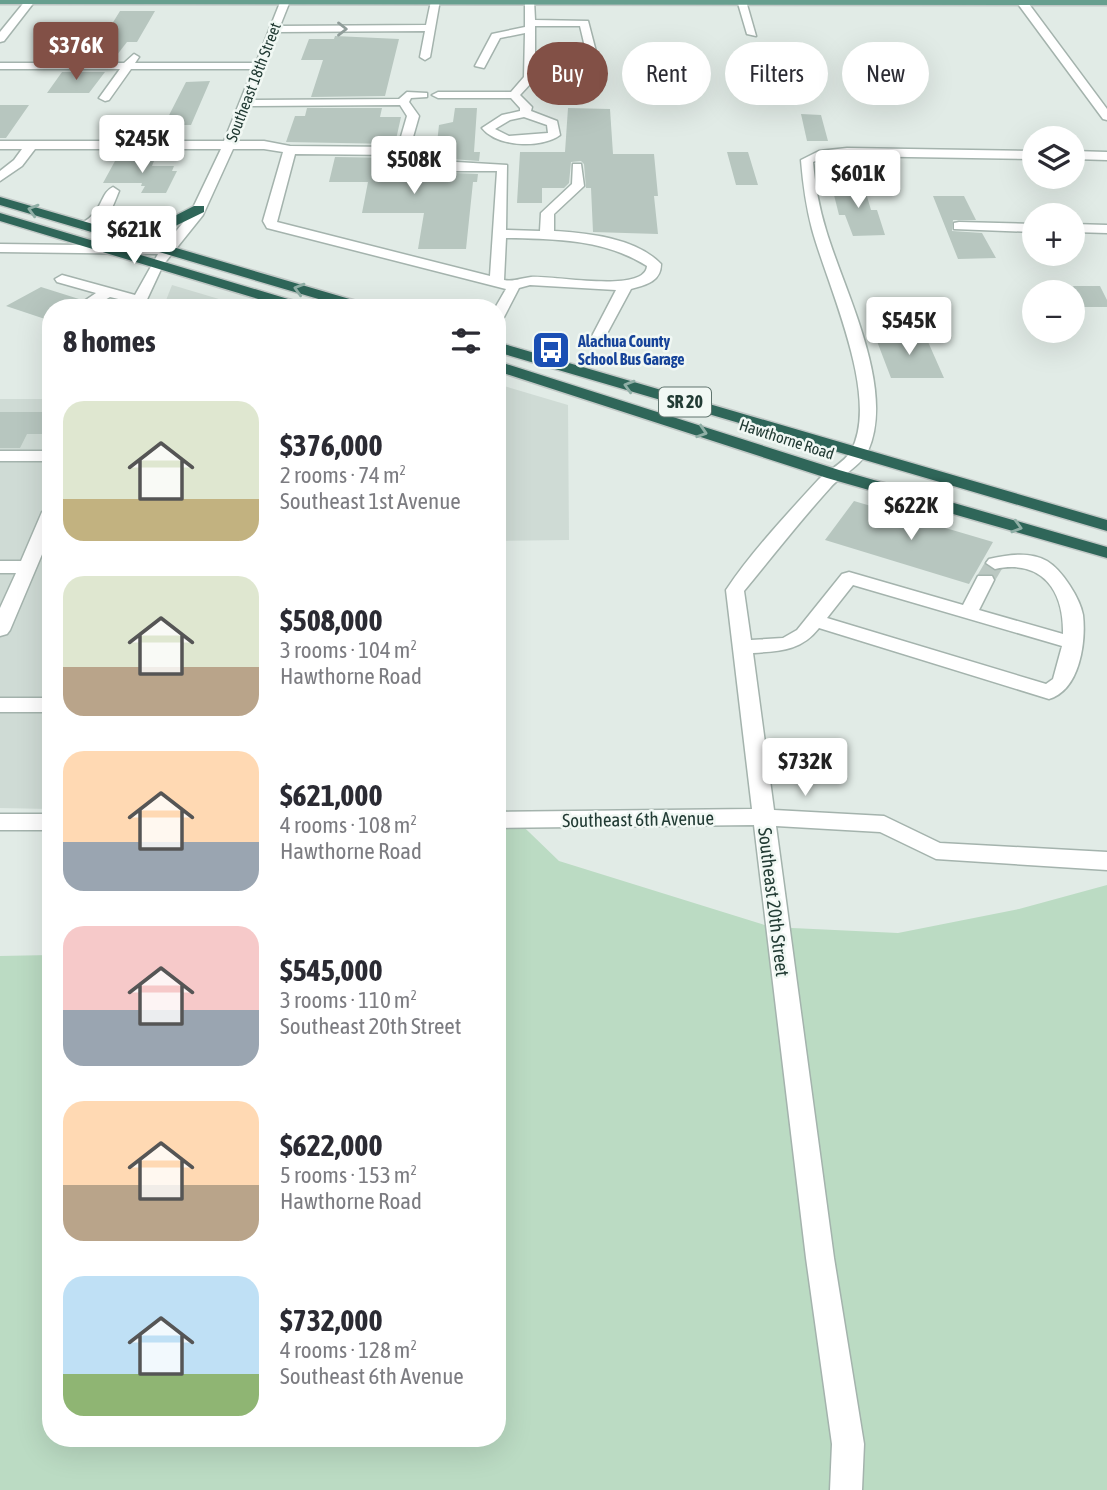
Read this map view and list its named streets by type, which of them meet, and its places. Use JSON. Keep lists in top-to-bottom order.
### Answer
{
  "streets": {
    "highway": ["SR 20", "Hawthorne Road"],
    "street": ["Southeast 18th Street", "Southeast 6th Avenue", "Southeast 20th Street"]
  },
  "crossings": [
    ["Hawthorne Road", "Southeast 20th Street"],
    ["Southeast 6th Avenue", "Southeast 20th Street"]
  ],
  "places": {
    "bus stop": ["Alachua County School Bus Garage"]
  },
  "page": {
    "price": [
      "$376K",
      "$245K",
      "$508K",
      "$601K",
      "$621K",
      "$545K",
      "$622K",
      "$732K"
    ],
    "chip": [
      "Buy",
      "Rent",
      "Filters",
      "New"
    ],
    "map_buttons": ["+", "−"],
    "heading": "8 homes",
    "list": [
      {
        "name": "$376,000",
        "note": "2 rooms · 74 m² · Southeast 1st Avenue"
      },
      {
        "name": "$508,000",
        "note": "3 rooms · 104 m² · Hawthorne Road"
      },
      {
        "name": "$621,000",
        "note": "4 rooms · 108 m² · Hawthorne Road"
      },
      {
        "name": "$545,000",
        "note": "3 rooms · 110 m² · Southeast 20th Street"
      },
      {
        "name": "$622,000",
        "note": "5 rooms · 153 m² · Hawthorne Road"
      },
      {
        "name": "$732,000",
        "note": "4 rooms · 128 m² · Southeast 6th Avenue"
      }
    ]
  }
}
